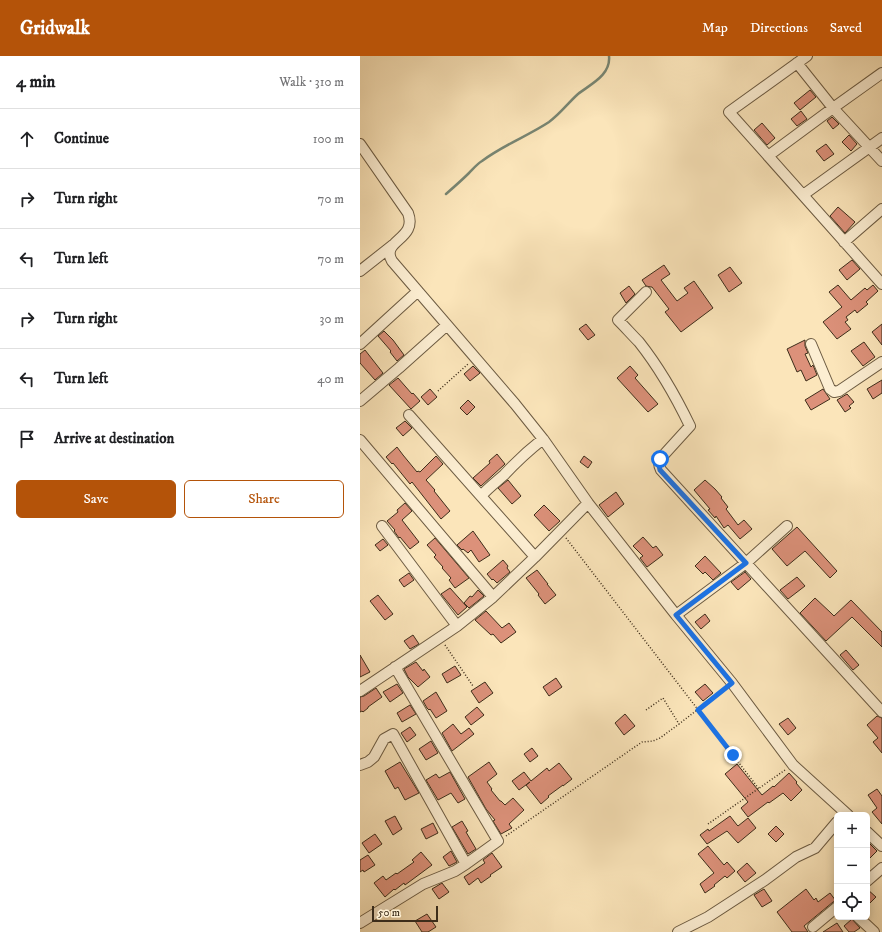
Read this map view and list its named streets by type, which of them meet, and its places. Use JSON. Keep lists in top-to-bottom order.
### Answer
{
  "scale_bar": "50 m",
  "page": {
    "header": "Gridwalk",
    "nav": ["Map", "Directions", "Saved"],
    "heading": ["4 min", "Walk · 310 m"],
    "list": [
      ["Continue", "100 m"],
      ["Turn right", "70 m"],
      ["Turn left", "70 m"],
      ["Turn right", "30 m"],
      ["Turn left", "40 m"],
      "Arrive at destination"
    ],
    "buttons": ["Save", "Share"],
    "map_buttons": ["+", "−"],
    "scale": "50 m"
  }
}
